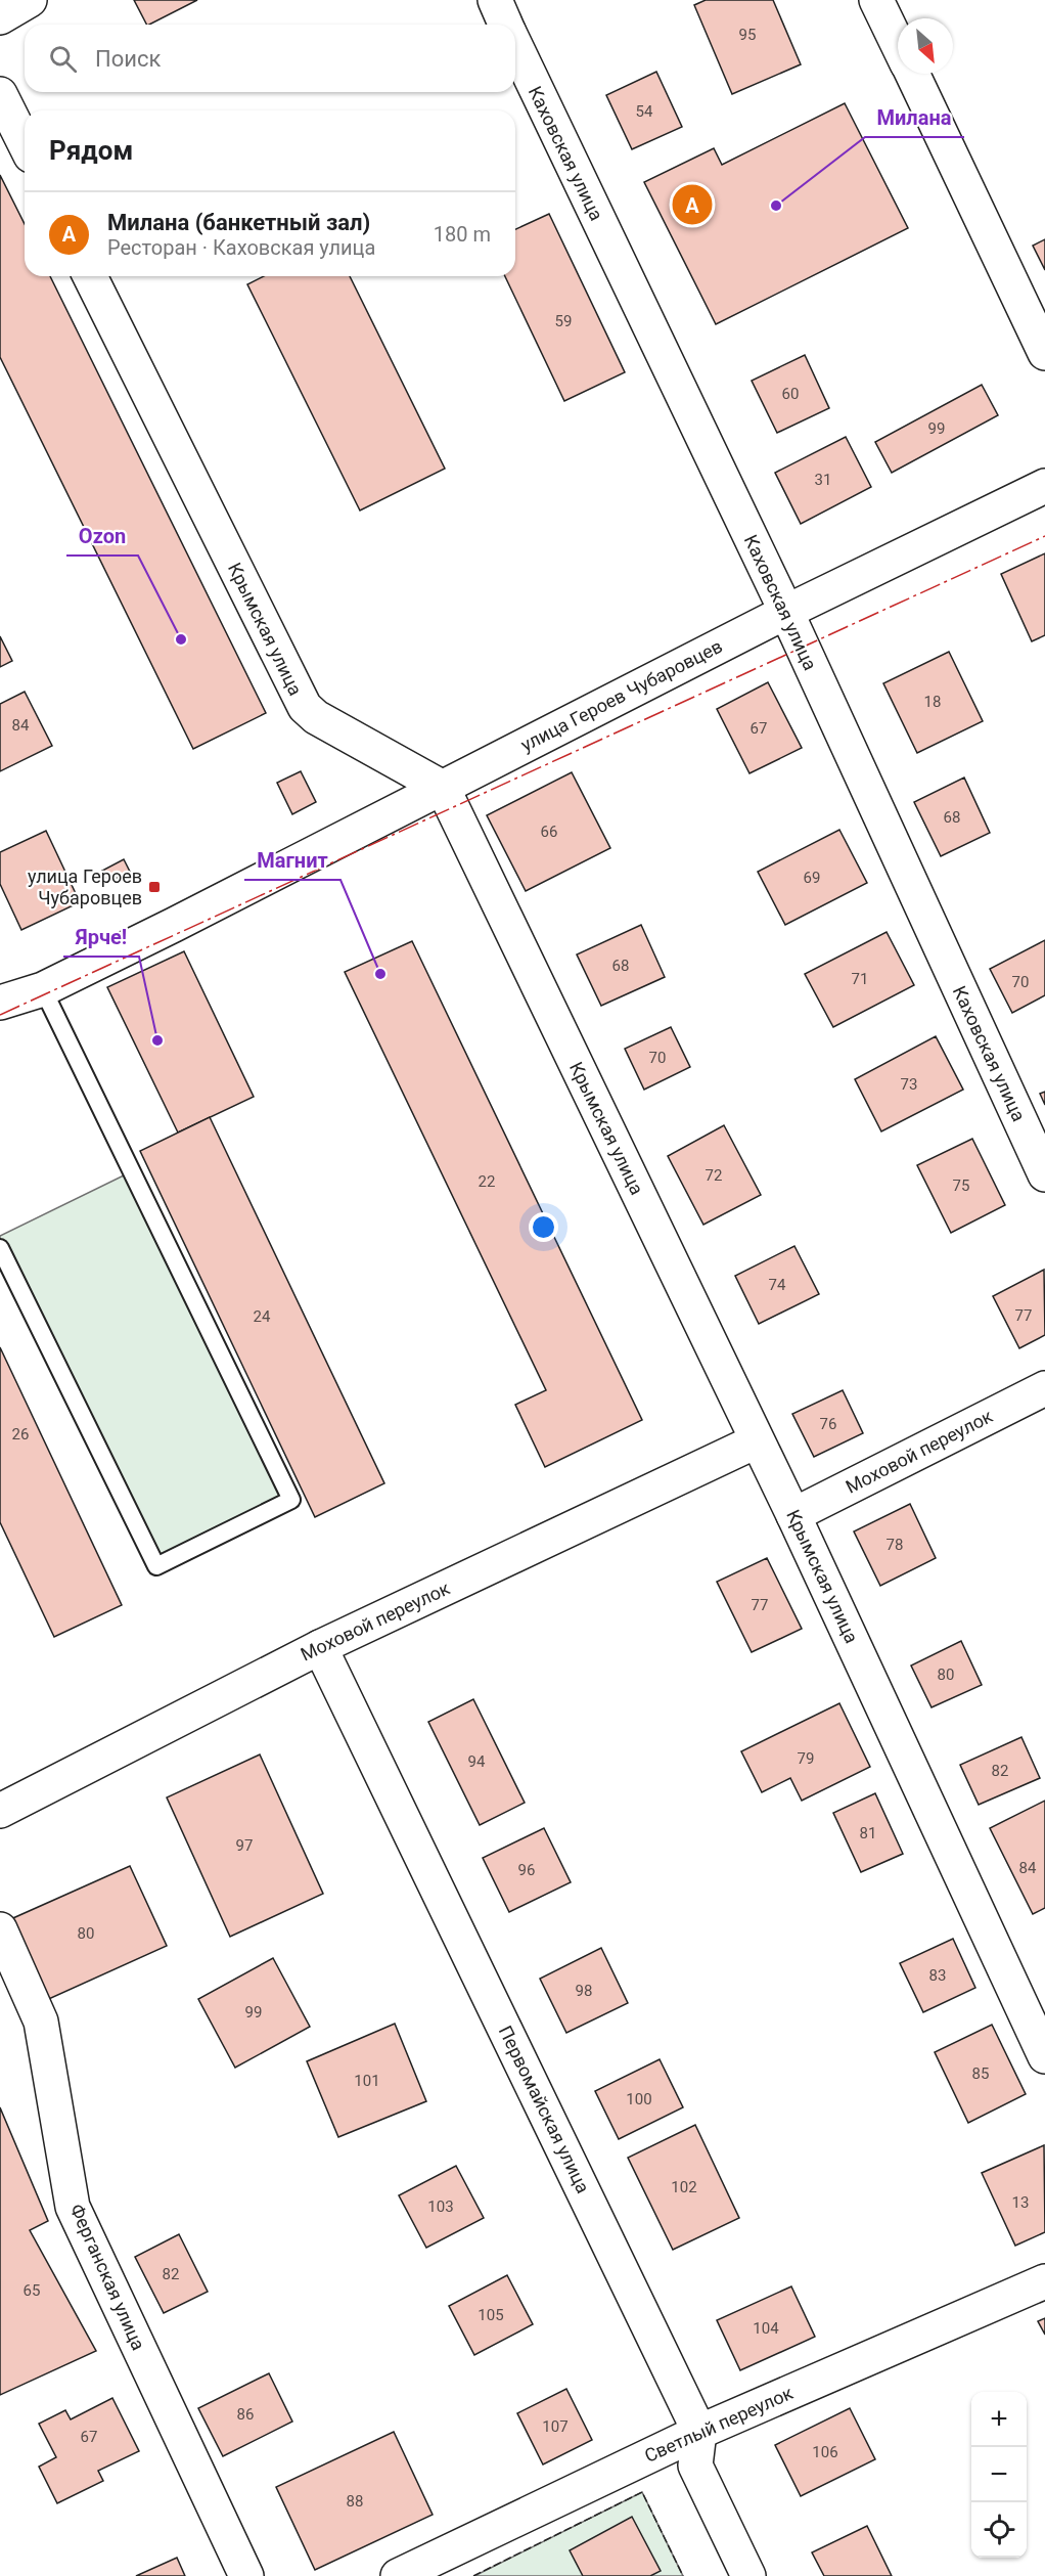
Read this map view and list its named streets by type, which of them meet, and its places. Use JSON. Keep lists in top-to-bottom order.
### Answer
{
  "streets": {
    "street": [
      "Каховская улица",
      "Крымская улица",
      "улица Героев Чубаровцев",
      "Моховой переулок",
      "Первомайская улица",
      "Ферганская улица",
      "Светлый переулок"
    ]
  },
  "crossings": [
    ["Каховская улица", "улица Героев Чубаровцев"],
    ["Крымская улица", "улица Героев Чубаровцев"],
    ["Крымская улица", "Моховой переулок"],
    ["Моховой переулок", "Первомайская улица"],
    ["Первомайская улица", "Светлый переулок"]
  ],
  "places": {
    "other": [
      "Милана",
      "Ozon",
      "Магнит",
      "Ярче!"
    ],
    "transit": ["улица Героев Чубаровцев"]
  },
  "house_numbers": [
    "95",
    "54",
    "59",
    "60",
    "99",
    "31",
    "18",
    "84",
    "67",
    "68",
    "66",
    "69",
    "68",
    "71",
    "70",
    "70",
    "73",
    "72",
    "22",
    "75",
    "74",
    "77",
    "24",
    "76",
    "26",
    "78",
    "77",
    "80",
    "79",
    "94",
    "82",
    "81",
    "97",
    "84",
    "96",
    "80",
    "83",
    "98",
    "99",
    "85",
    "101",
    "100",
    "102",
    "13",
    "103",
    "82",
    "65",
    "105",
    "104",
    "86",
    "107",
    "67",
    "106",
    "88"
  ],
  "north": "bottom right",
  "page": {
    "search": "Поиск",
    "heading": "Рядом",
    "pins": "A",
    "list": [
      {
        "mark": "A",
        "name": "Милана (банкетный зал)",
        "note": "Ресторан · Каховская улица",
        "value": "180 m"
      }
    ],
    "map_buttons": ["+", "−"]
  }
}
